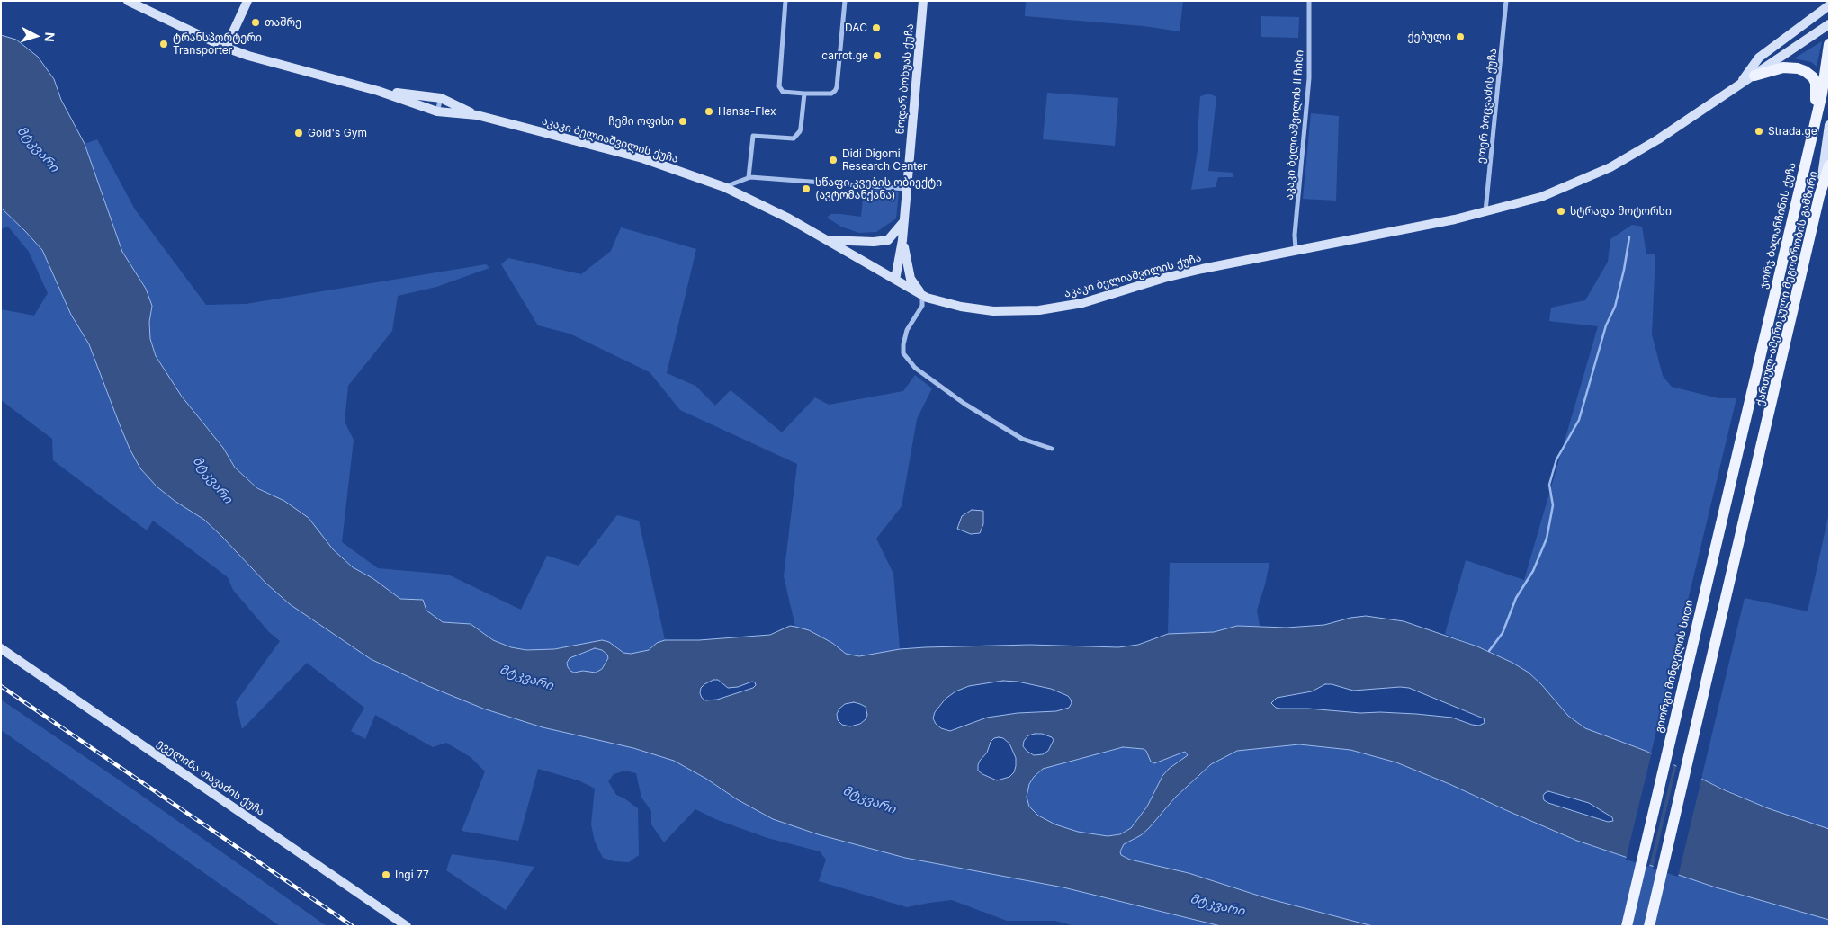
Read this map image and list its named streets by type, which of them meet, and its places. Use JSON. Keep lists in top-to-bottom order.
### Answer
{
  "streets": {
    "main road": [
      "ნოდარ ბოხუას ქუჩა",
      "აკაკი ბელიაშვილის ქუჩა",
      "ჯორჯ ბალანჩინის ქუჩა",
      "ქართულ-ამერიკული მეგობრობის გამზირი",
      "გიორგი მინდელის ხიდი",
      "ეველინა თავაძის ქუჩა"
    ],
    "street": ["ეთერ ბოცვაძის ქუჩა", "აკაკი ბელიაშვილის II ჩიხი"]
  },
  "crossings": [
    ["ეთერ ბოცვაძის ქუჩა", "აკაკი ბელიაშვილის ქუჩა"],
    ["აკაკი ბელიაშვილის II ჩიხი", "აკაკი ბელიაშვილის ქუჩა"],
    ["ჯორჯ ბალანჩინის ქუჩა", "გიორგი მინდელის ხიდი"]
  ],
  "water": ["მტკვარი"],
  "places": [
    "თაშრე",
    "DAC",
    "ქებული",
    "ტრანსპორტერი Transporter",
    "carrot.ge",
    "Hansa-Flex",
    "ჩემი ოფისი",
    "Strada.ge",
    "Gold's Gym",
    "Didi Digomi Research Center",
    "სწაფი კვების ობიექტი (ავტომანქანა)",
    "სტრადა მოტორსი",
    "Ingi 77"
  ],
  "north": "right"
}
